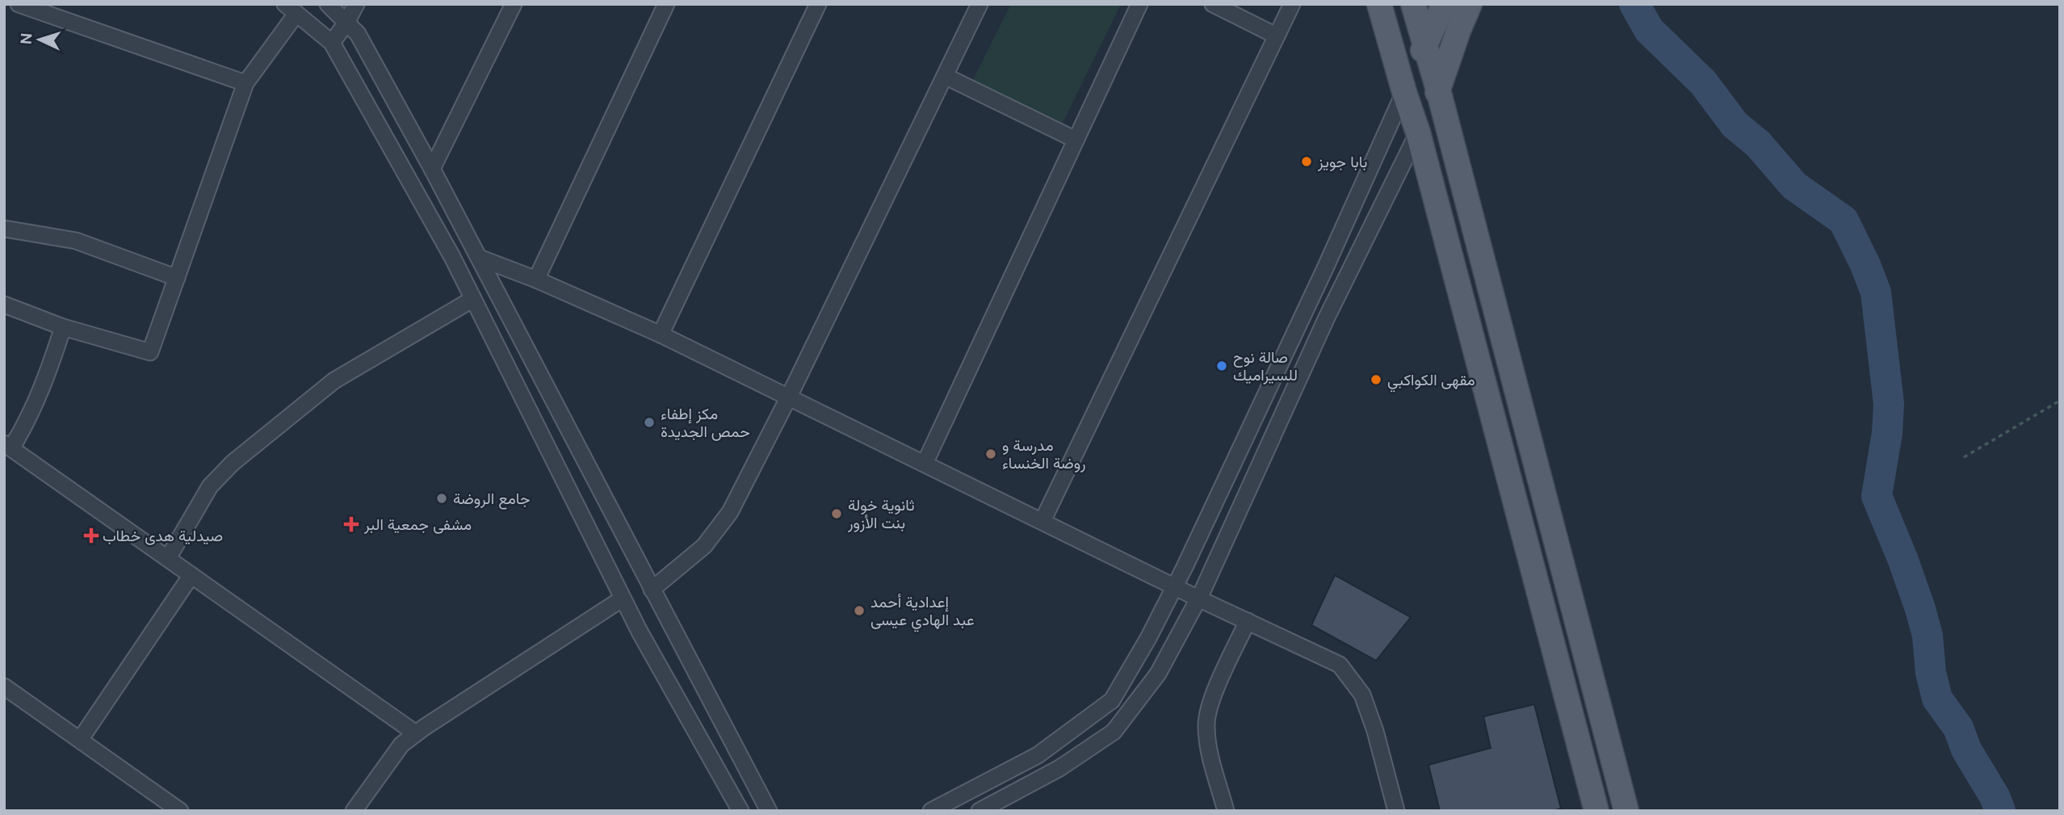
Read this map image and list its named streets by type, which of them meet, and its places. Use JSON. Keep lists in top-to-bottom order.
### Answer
{
  "places": {
    "other": [
      "بابا جويز",
      "صالة نوح للسيراميك",
      "مقهى الكواكبي",
      "مكز إطفاء حمص الجديدة",
      "مدرسة و روضة الخنساء",
      "جامع الروضة",
      "ثانوية خولة بنت الأزور",
      "إعدادية أحمد عبد الهادي عيسى"
    ],
    "health": ["مشفى جمعية البر", "صيدلية هدى خطاب"]
  },
  "north": "left"
}
